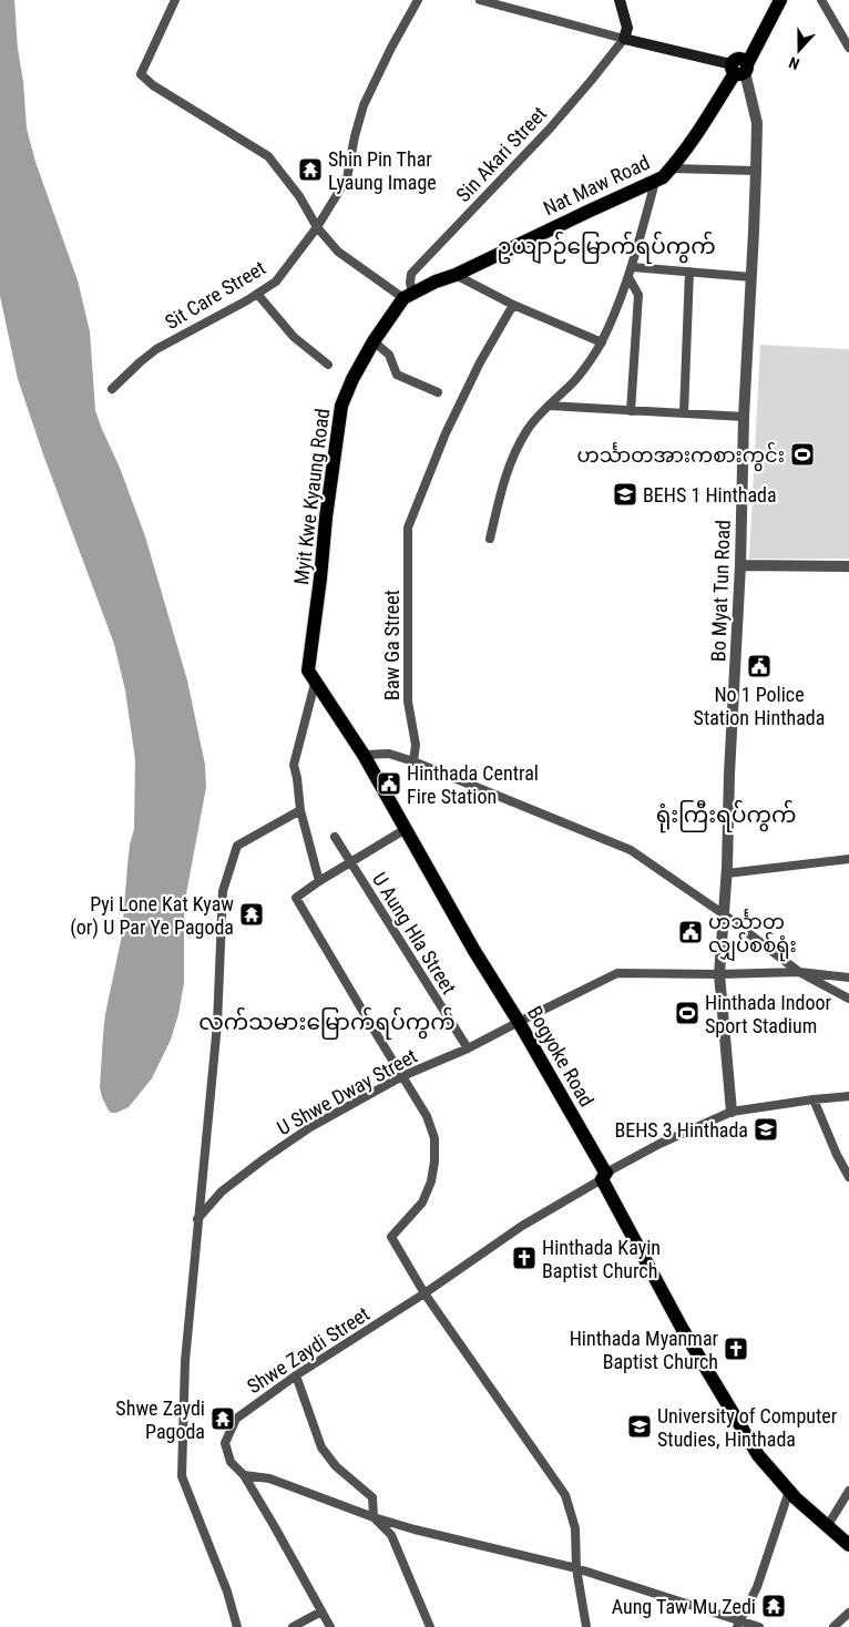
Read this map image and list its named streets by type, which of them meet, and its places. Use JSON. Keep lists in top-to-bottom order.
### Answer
{
  "streets": {
    "main road": ["Nat Maw Road", "Myit Kwe Kyaung Road", "Bogyoke Road"],
    "street": [
      "Sin Akari Street",
      "Sit Care Street",
      "Bo Myat Tun Road",
      "Baw Ga Street",
      "U Aung Hla Street",
      "U Shwe Dway Street",
      "Shwe Zaydi Street"
    ]
  },
  "crossings": [
    ["Sin Akari Street", "Nat Maw Road"],
    ["Sin Akari Street", "Myit Kwe Kyaung Road"],
    ["Nat Maw Road", "Myit Kwe Kyaung Road"],
    ["Nat Maw Road", "Bo Myat Tun Road"],
    ["Myit Kwe Kyaung Road", "Bogyoke Road"],
    ["Bo Myat Tun Road", "U Shwe Dway Street"],
    ["Bo Myat Tun Road", "Shwe Zaydi Street"],
    ["U Aung Hla Street", "U Shwe Dway Street"],
    ["Bogyoke Road", "U Shwe Dway Street"],
    ["Bogyoke Road", "Shwe Zaydi Street"]
  ],
  "districts": ["ဥယျာဉ်မြောက်ရပ်ကွက်", "ရုံးကြီးရပ်ကွက်", "လက်သမားမြောက်ရပ်ကွက်"],
  "places": {
    "temple": [
      "Shin Pin Thar Lyaung Image",
      "Pyi Lone Kat Kyaw (or) U Par Ye Pagoda",
      "Shwe Zaydi Pagoda",
      "Aung Taw Mu Zedi"
    ],
    "sports": ["ဟင်္သာတအားကစားကွင်း", "Hinthada Indoor Sport Stadium"],
    "school or university": ["BEHS 1 Hinthada", "BEHS 3 Hinthada", "University of Computer Studies, Hinthada"],
    "public building": ["No 1 Police Station Hinthada", "Hinthada Central Fire Station", "ဟင်္သာတ လျှပ်စစ်ရုံး"],
    "church": ["Hinthada Kayin Baptist Church", "Hinthada Myanmar Baptist Church"]
  },
  "north": "bottom"
}
